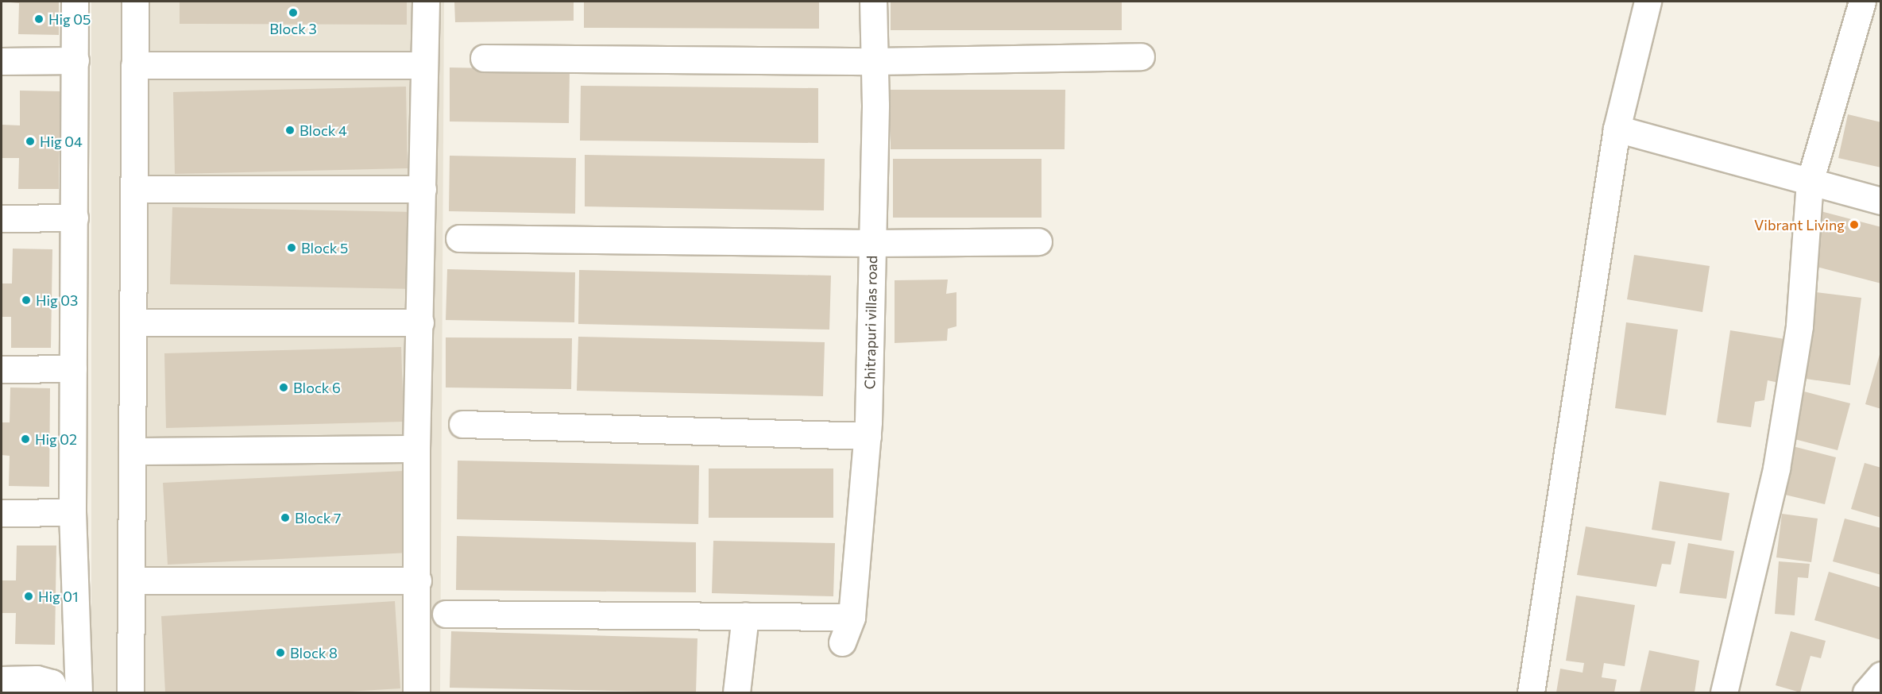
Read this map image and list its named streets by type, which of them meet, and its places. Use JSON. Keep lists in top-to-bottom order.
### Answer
{
  "streets": {
    "street": ["Chitrapuri villas road"]
  },
  "places": [
    "Block 3",
    "Hig 05",
    "Block 4",
    "Hig 04",
    "Vibrant Living",
    "Block 5",
    "Hig 03",
    "Block 6",
    "Hig 02",
    "Block 7",
    "Hig 01",
    "Block 8"
  ]
}
